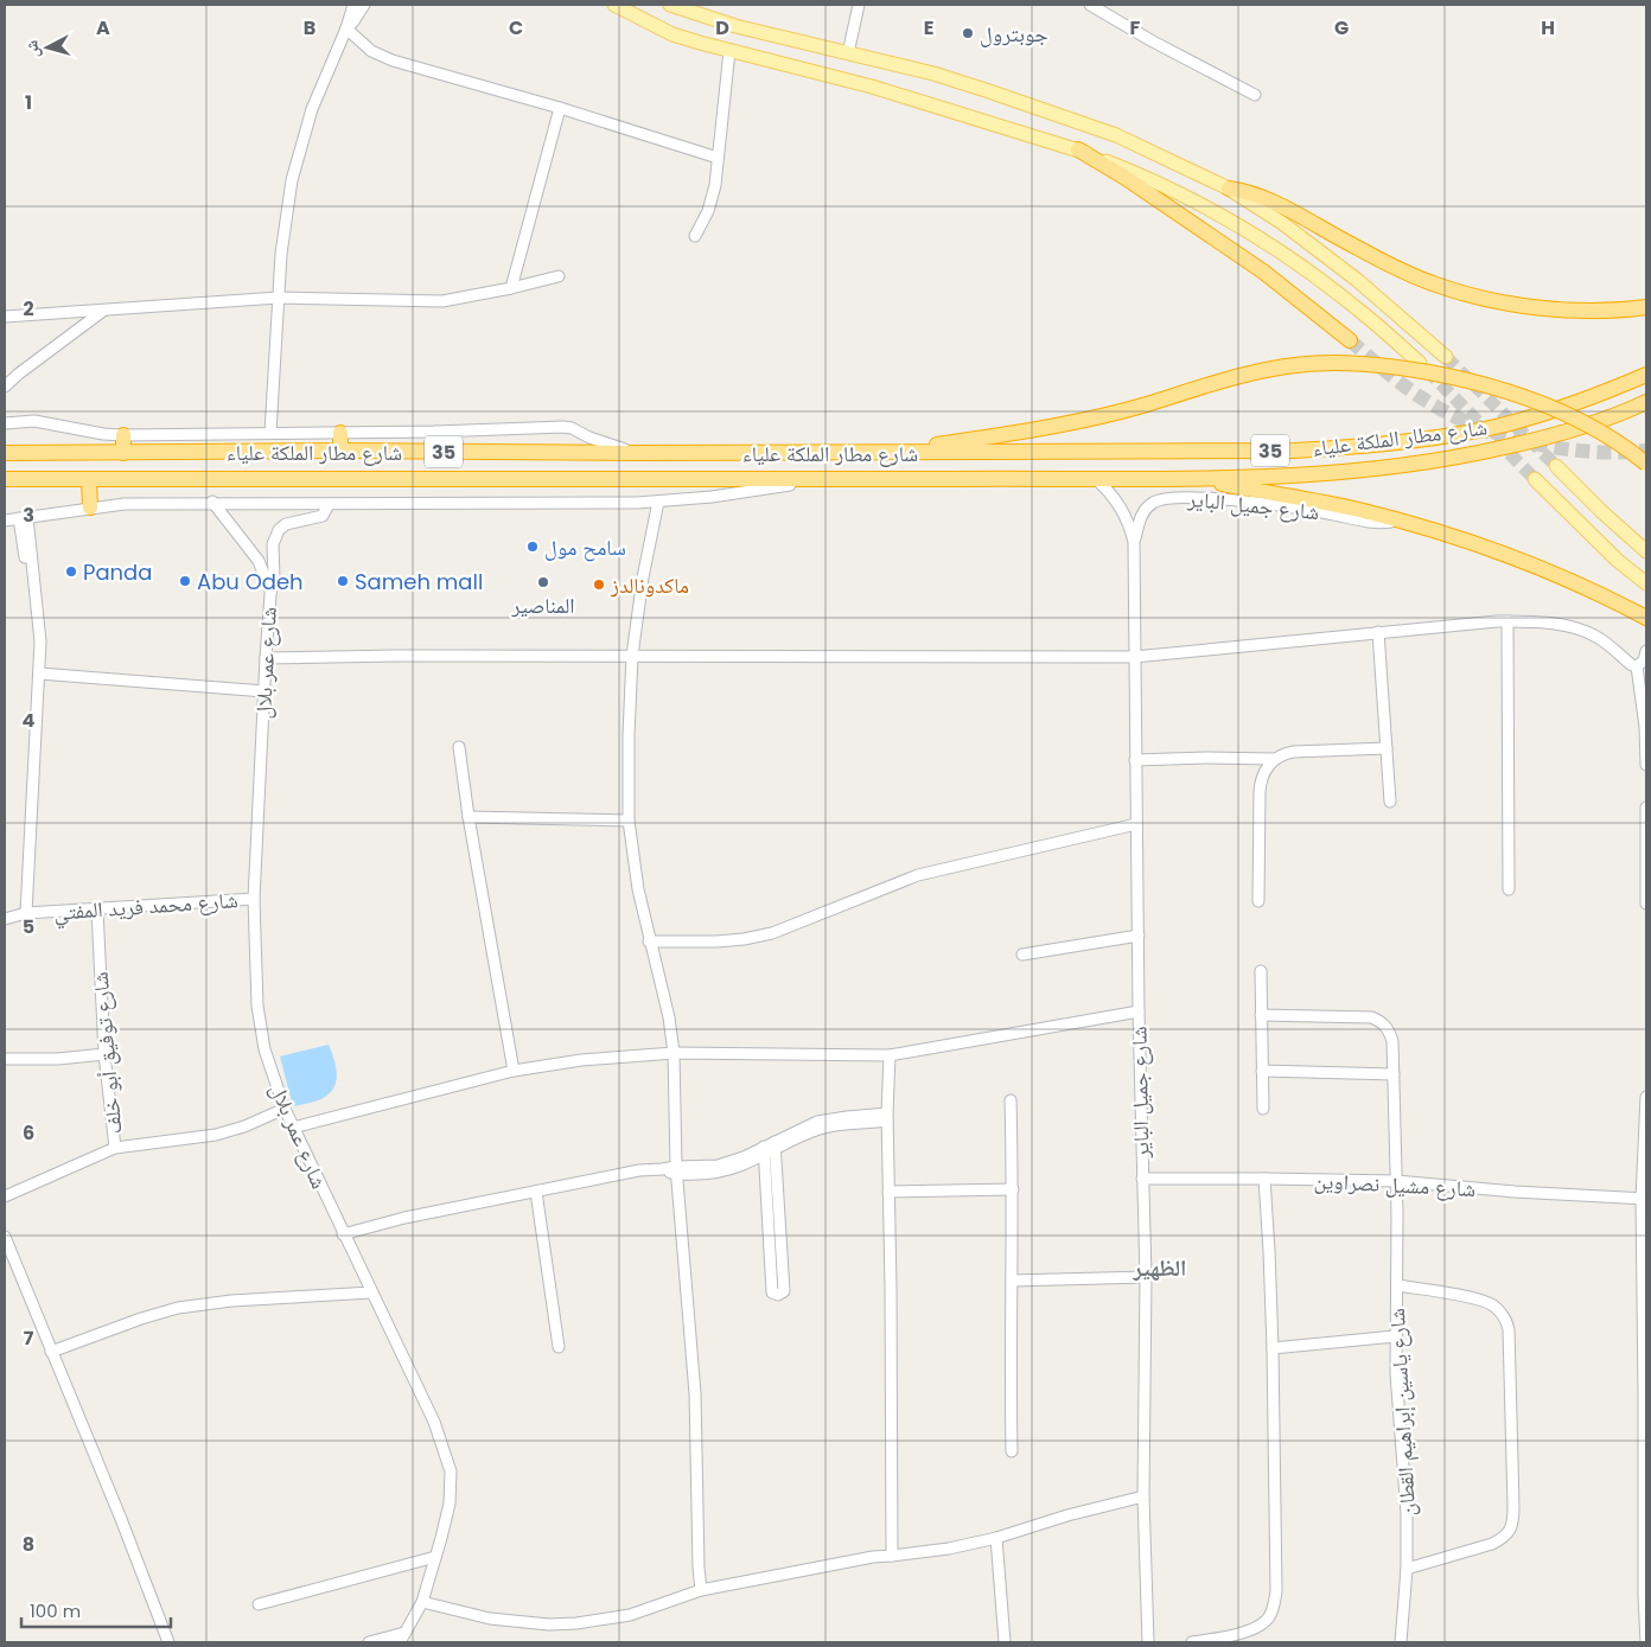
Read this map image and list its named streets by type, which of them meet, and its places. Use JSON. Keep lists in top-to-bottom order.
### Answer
{
  "streets": {
    "highway": ["شارع مطار الملكة علياء", "35"],
    "street": [
      "شارع جميل الباير",
      "شارع عمر بلال",
      "شارع محمد فريد المفتي",
      "شارع توفيق أبو خلف",
      "شارع مشيل نصراوين",
      "شارع ياسين إبراهيم القطان"
    ]
  },
  "crossings": [
    ["شارع مطار الملكة علياء", "شارع جميل الباير"],
    ["شارع جميل الباير", "شارع مشيل نصراوين"],
    ["شارع عمر بلال", "شارع محمد فريد المفتي"],
    ["شارع محمد فريد المفتي", "شارع توفيق أبو خلف"],
    ["شارع مشيل نصراوين", "شارع ياسين إبراهيم القطان"]
  ],
  "districts": ["الظهير"],
  "places": [
    "جوبترول",
    "سامح مول",
    "Panda",
    "Abu Odeh",
    "Sameh mall",
    "المناصير",
    "ماكدونالدز"
  ],
  "scale_bar": "100 m",
  "north": "left",
  "grid": {
    "columns": [
      "A",
      "B",
      "C",
      "D",
      "E",
      "F",
      "G",
      "H"
    ],
    "rows": [
      "1",
      "2",
      "3",
      "4",
      "5",
      "6",
      "7",
      "8"
    ]
  }
}
